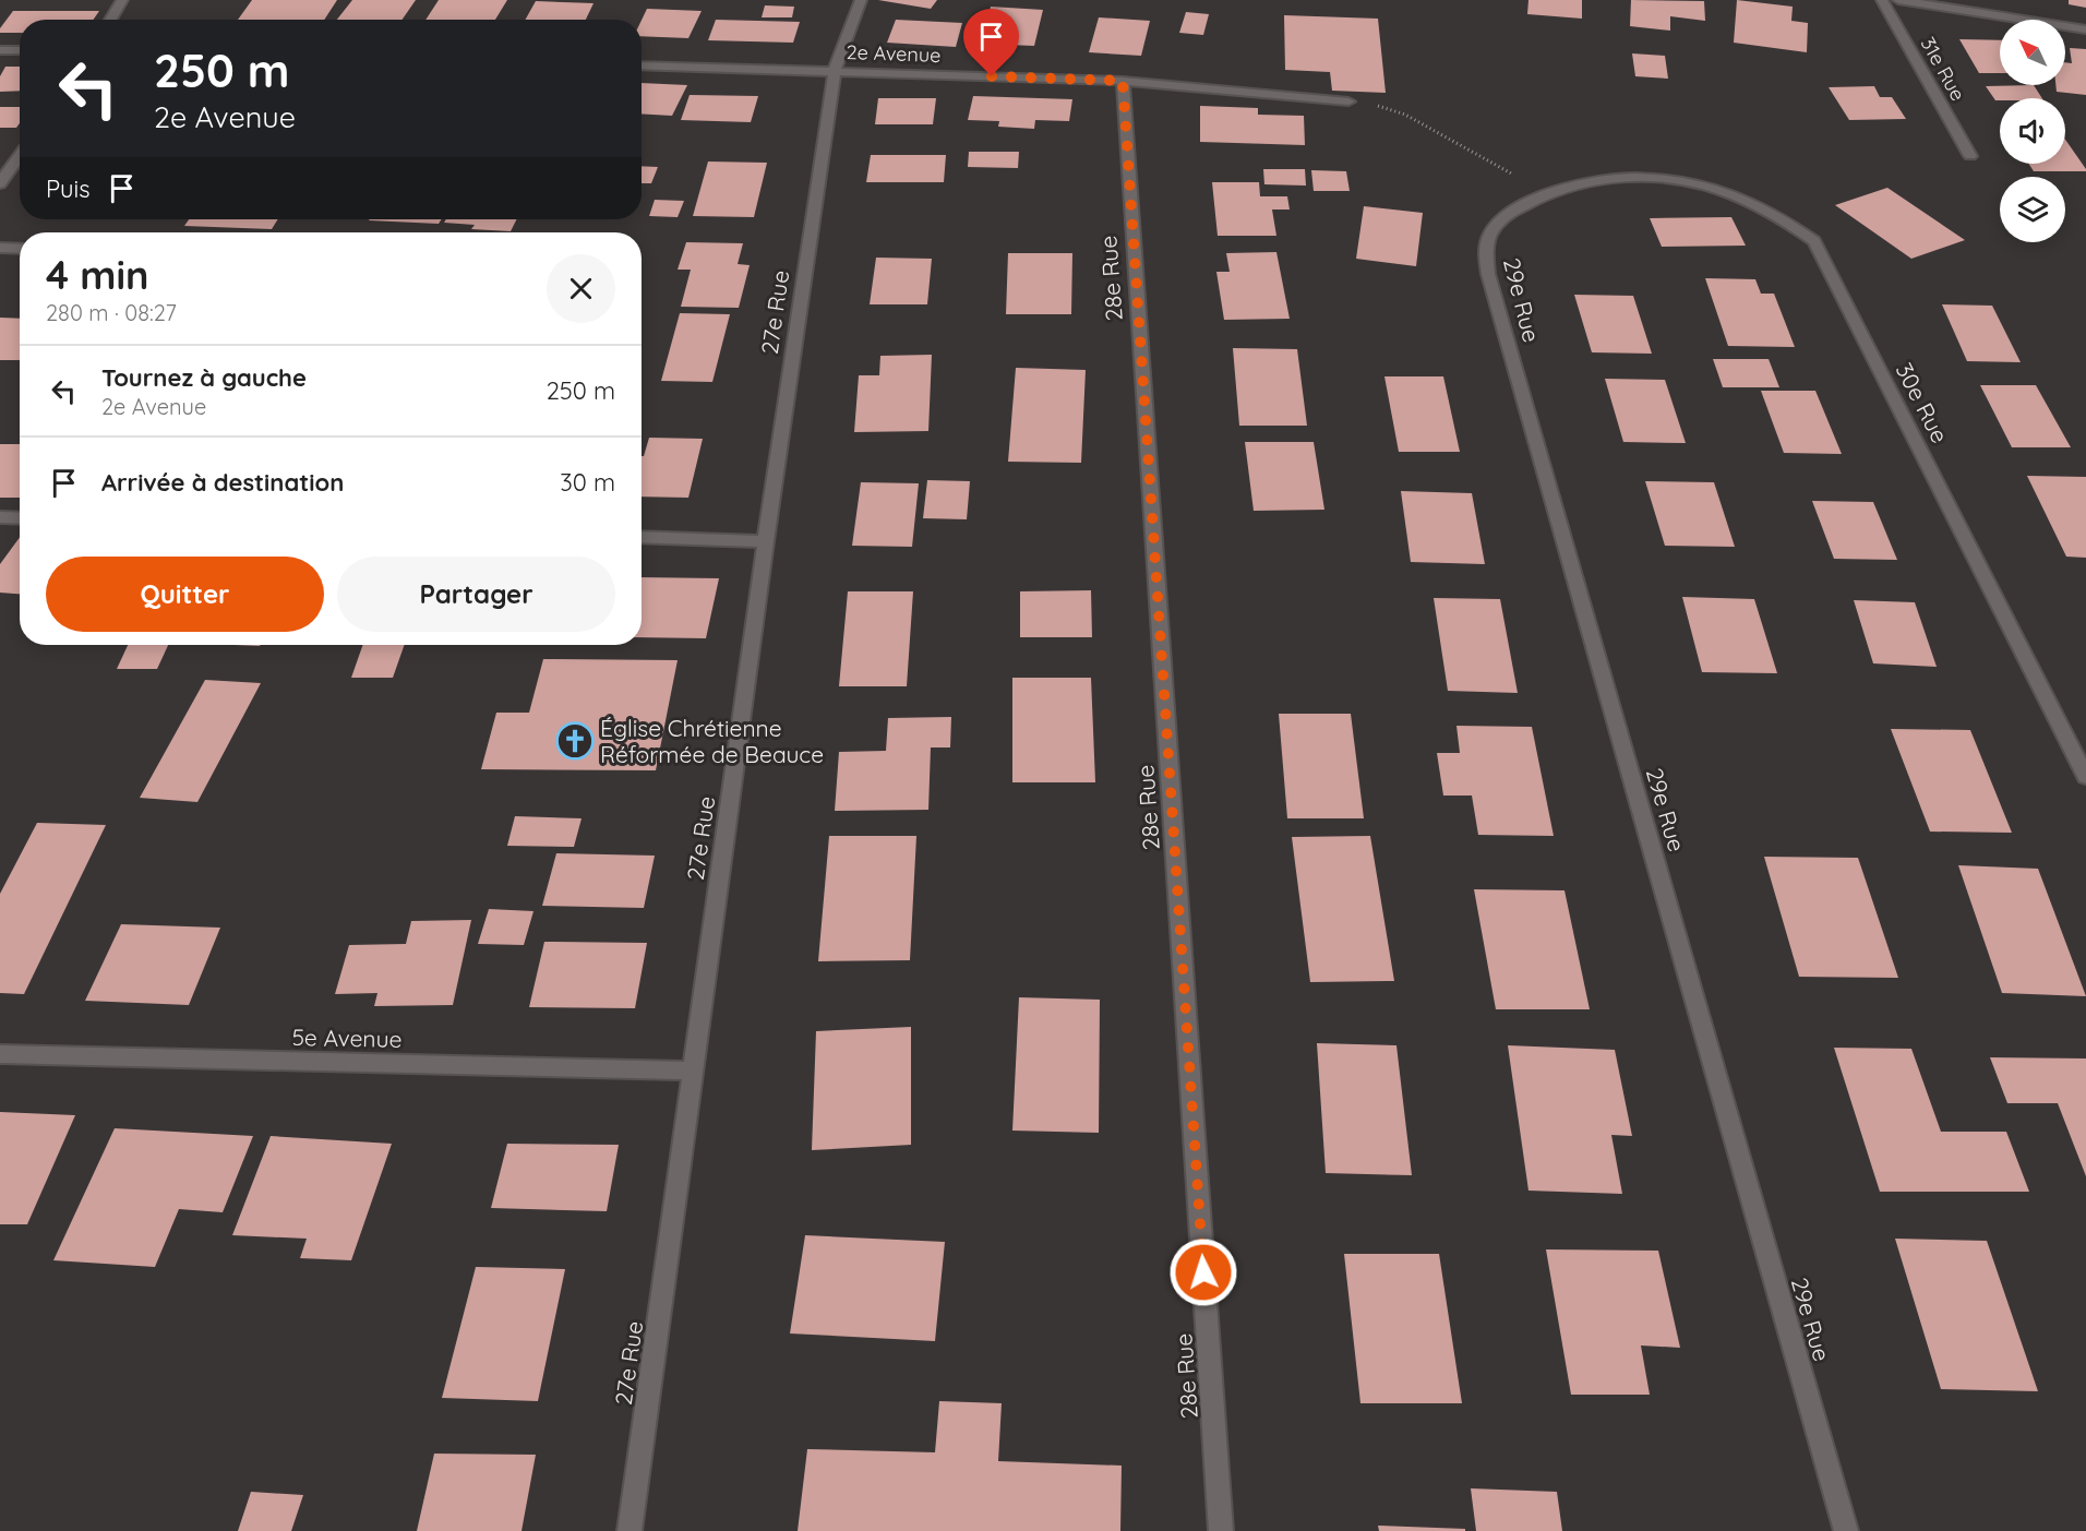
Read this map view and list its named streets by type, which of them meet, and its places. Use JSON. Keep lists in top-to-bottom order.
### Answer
{
  "streets": {
    "street": [
      "2e Avenue",
      "31e Rue",
      "28e Rue",
      "29e Rue",
      "27e Rue",
      "30e Rue",
      "5e Avenue"
    ]
  },
  "crossings": [
    ["2e Avenue", "28e Rue"],
    ["2e Avenue", "27e Rue"],
    ["29e Rue", "30e Rue"],
    ["27e Rue", "5e Avenue"]
  ],
  "places": {
    "church": ["Église Chrétienne Réformée de Beauce"]
  },
  "north": "top left",
  "page": {
    "turn": ["250 m", "2e Avenue"],
    "then": "Puis",
    "heading": ["4 min", "280 m · 08:27"],
    "list": [
      {
        "name": "Tournez à gauche",
        "note": "2e Avenue",
        "value": "250 m"
      },
      {
        "name": "Arrivée à destination",
        "value": "30 m"
      }
    ],
    "buttons": ["Quitter", "Partager"]
  }
}
